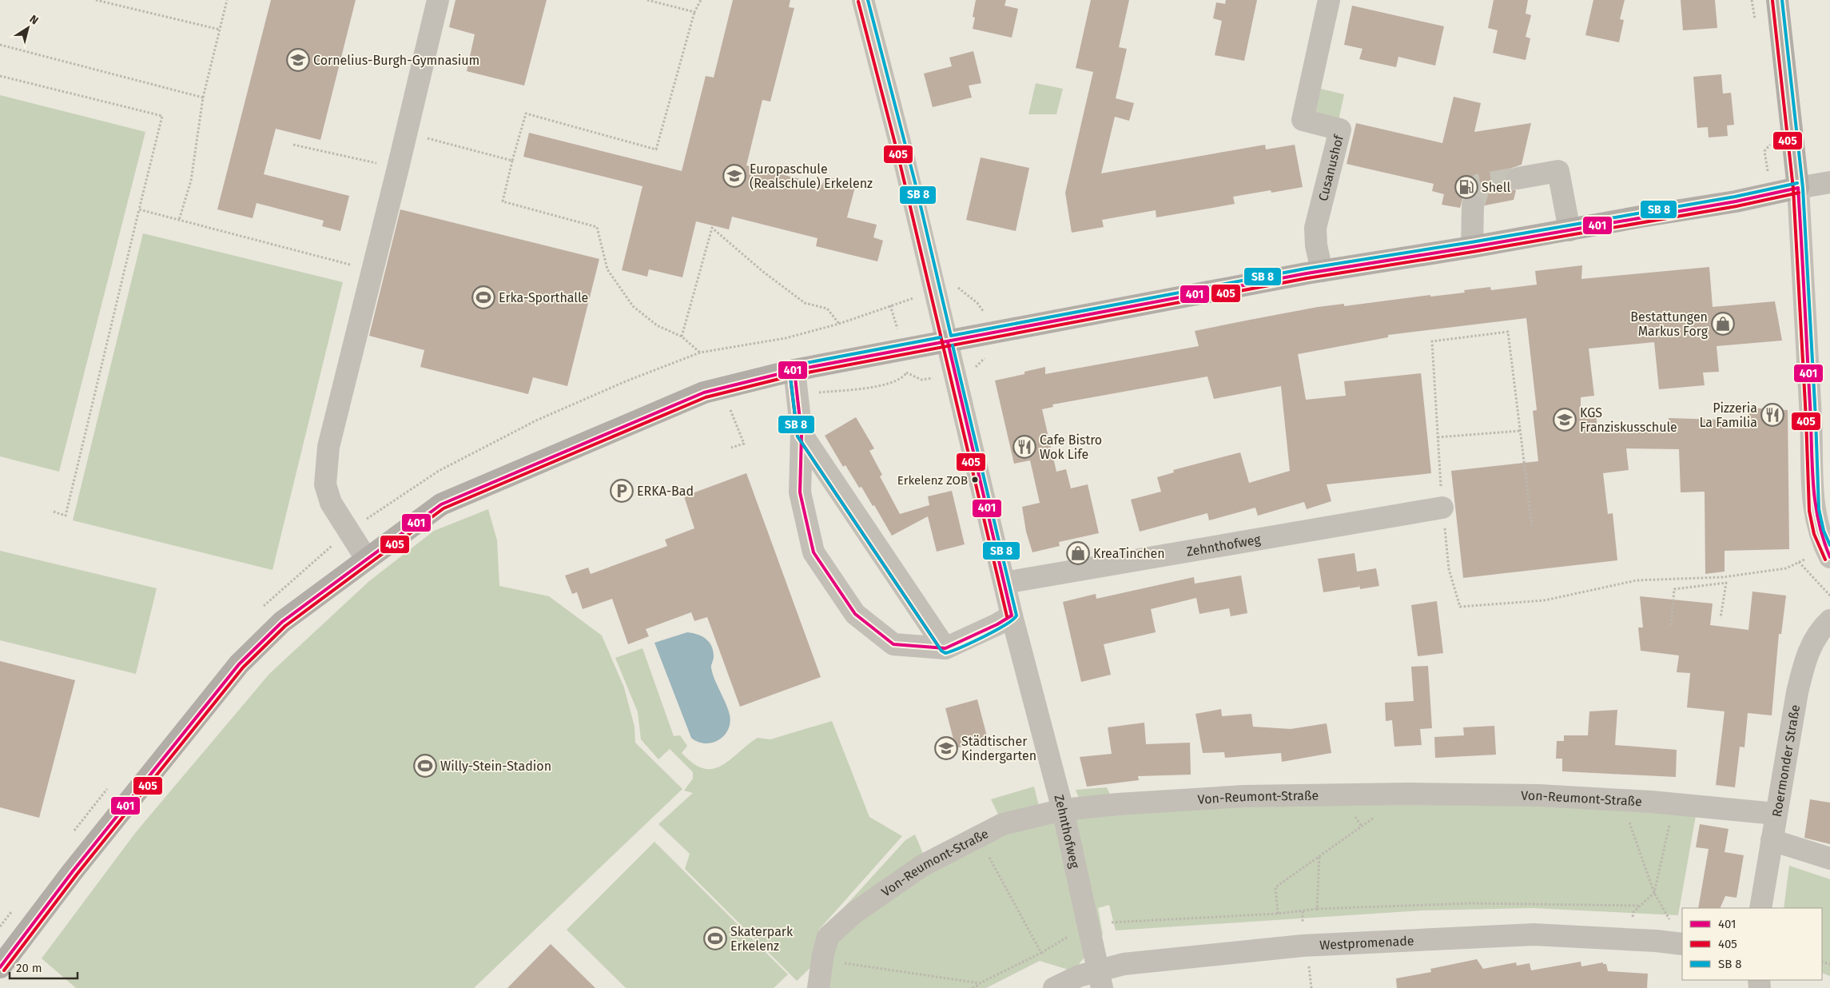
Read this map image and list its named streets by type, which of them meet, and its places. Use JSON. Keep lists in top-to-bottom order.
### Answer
{
  "streets": {
    "street": [
      "Cusanushof",
      "Zehnthofweg",
      "Roermonder Straße",
      "Von-Reumont-Straße",
      "Westpromenade"
    ]
  },
  "crossings": [
    ["Zehnthofweg", "Von-Reumont-Straße"],
    ["Zehnthofweg", "Westpromenade"],
    ["Roermonder Straße", "Von-Reumont-Straße"]
  ],
  "places": {
    "school or university": [
      "Cornelius-Burgh-Gymnasium",
      "Europaschule (Realschule) Erkelenz",
      "KGS Franziskusschule",
      "Städtischer Kindergarten"
    ],
    "fuel station": ["Shell"],
    "sports": ["Erka-Sporthalle", "Willy-Stein-Stadion", "Skaterpark Erkelenz"],
    "shop": ["Bestattungen Markus Forg", "KreaTinchen"],
    "restaurant": ["Pizzeria La Familia", "Cafe Bistro Wok Life"],
    "other": ["Erkelenz ZOB"],
    "parking": ["ERKA-Bad"]
  },
  "lines": ["transit line 405", "transit line 401"],
  "legend": ["401", "405", "SB 8"],
  "scale_bar": "20 m",
  "north": "top right"
}
